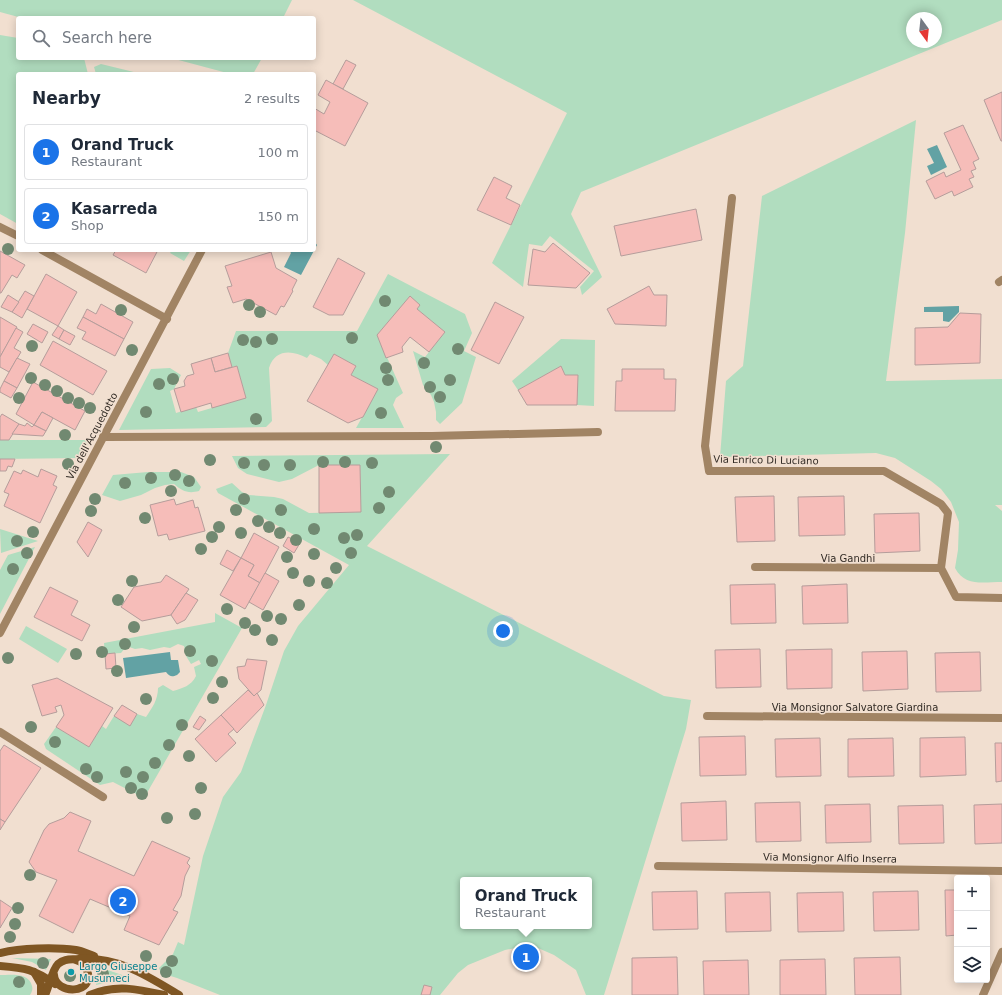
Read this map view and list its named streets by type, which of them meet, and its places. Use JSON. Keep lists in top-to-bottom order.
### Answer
{
  "streets": {
    "street": [
      "Via dell'Acquedotto",
      "Via Enrico Di Luciano",
      "Via Gandhi",
      "Via Monsignor Salvatore Giardina",
      "Via Monsignor Alfio Inserra"
    ]
  },
  "crossings": [
    ["Via Enrico Di Luciano", "Via Gandhi"]
  ],
  "places": ["Largo Giuseppe Musumeci"],
  "north": "bottom",
  "page": {
    "search": "Search here",
    "heading": ["Nearby", "2 results"],
    "list": [
      {
        "mark": "1",
        "name": "Orand Truck",
        "note": "Restaurant",
        "value": "100 m"
      },
      {
        "mark": "2",
        "name": "Kasarreda",
        "note": "Shop",
        "value": "150 m"
      }
    ],
    "map_buttons": ["+", "−"],
    "popup": ["Orand Truck", "Restaurant"],
    "pins": ["2", "1"]
  }
}
